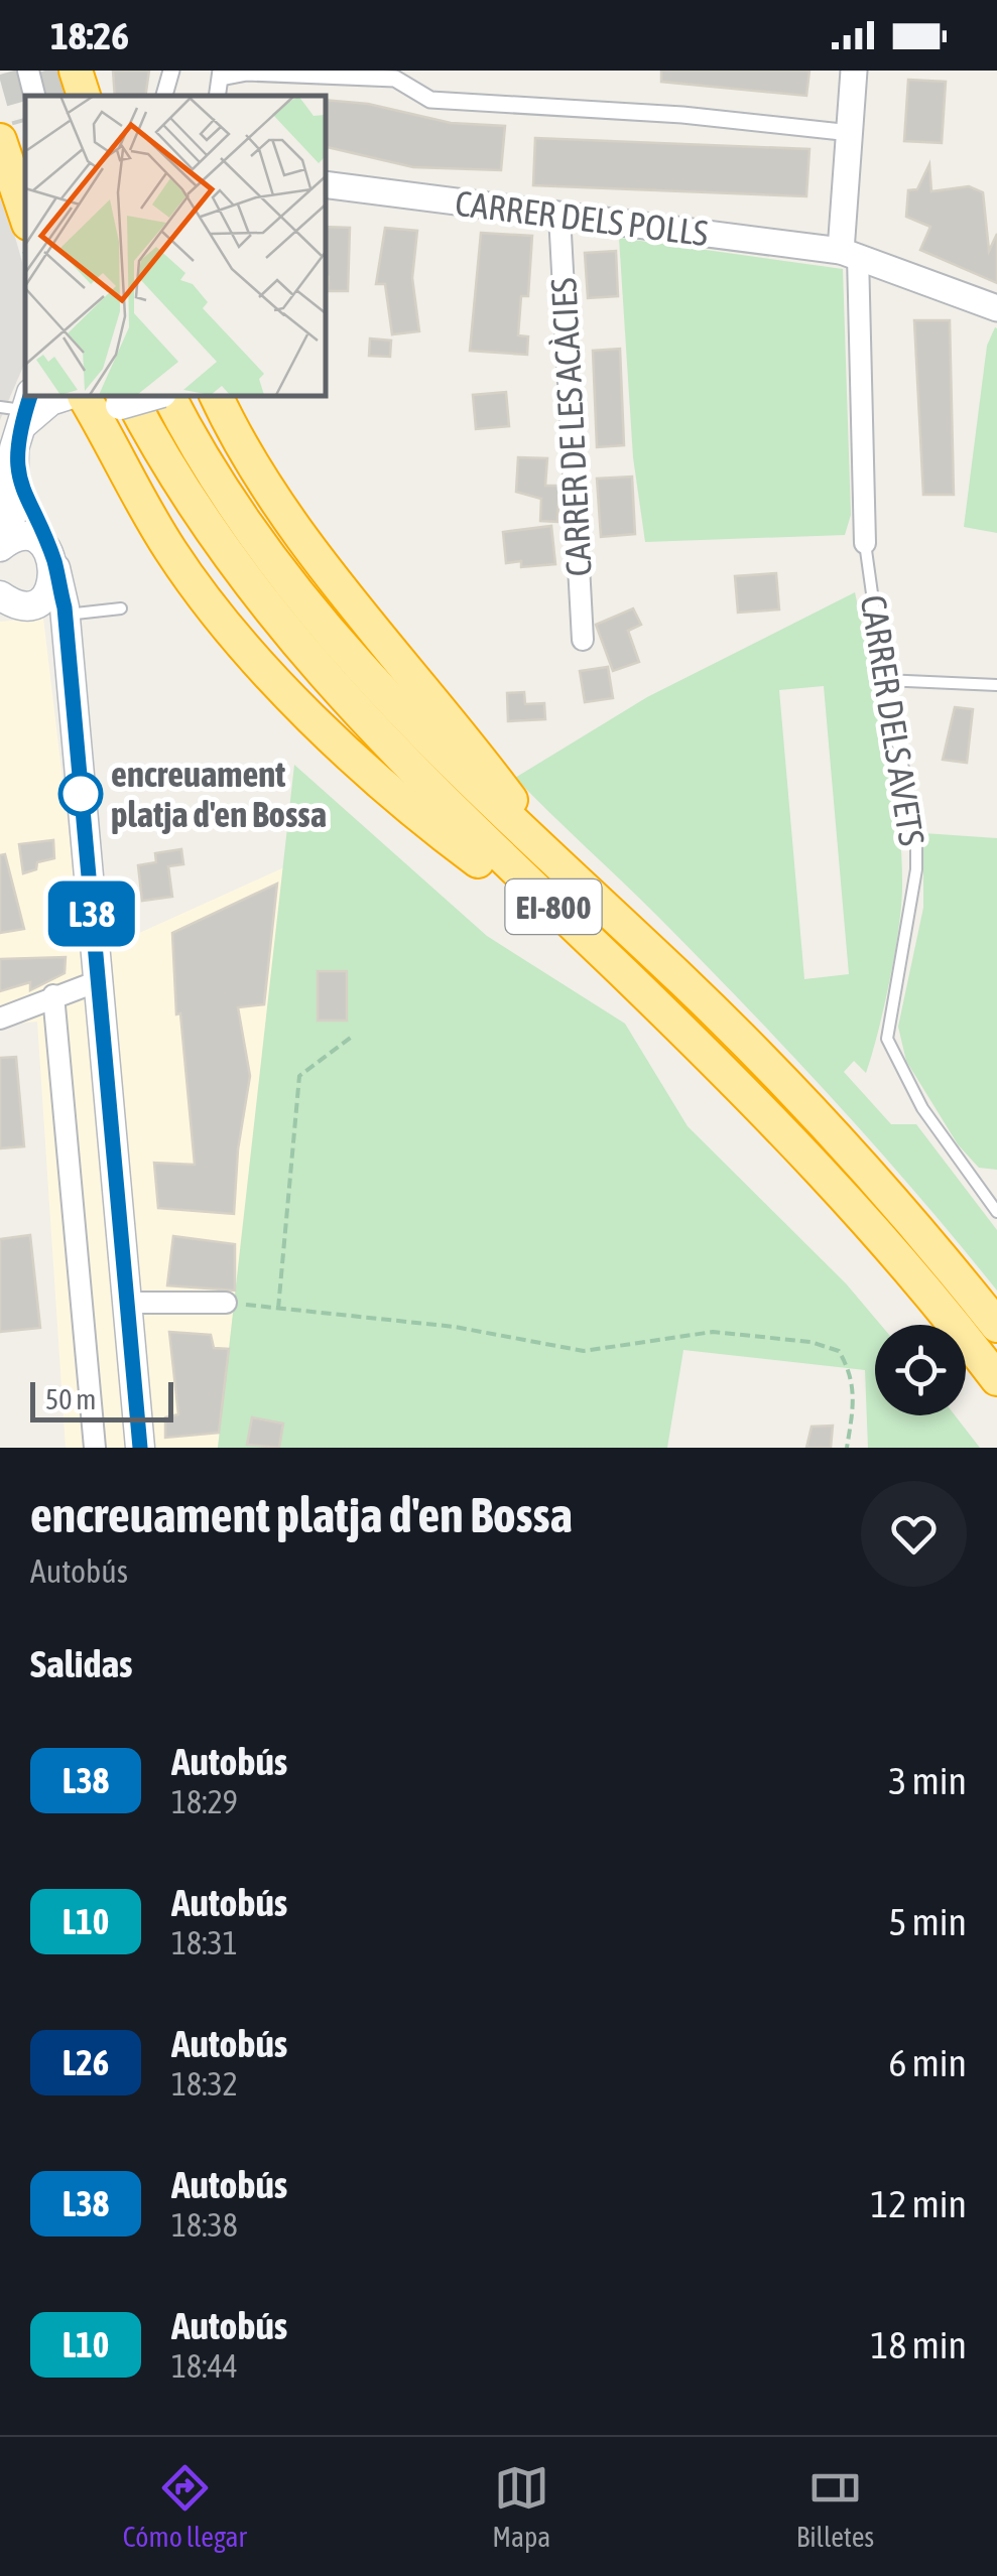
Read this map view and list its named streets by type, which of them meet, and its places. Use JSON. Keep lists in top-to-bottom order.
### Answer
{
  "streets": {
    "highway": ["EI-800"],
    "street": ["CARRER DELS POLLS", "CARRER DE LES ACÀCIES", "CARRER DELS AVETS"]
  },
  "crossings": [
    ["CARRER DELS POLLS", "CARRER DE LES ACÀCIES"],
    ["CARRER DELS POLLS", "CARRER DELS AVETS"]
  ],
  "places": ["encreuament platja d'en Bossa"],
  "lines": ["bus line L38"],
  "scale_bar": "50 m",
  "page": {
    "status": "18:26",
    "on_map": "L38",
    "scale": "50 m",
    "heading": [
      ["encreuament platja d'en Bossa", "Autobús"],
      "Salidas"
    ],
    "list": [
      {
        "mark": "L38",
        "name": "Autobús",
        "note": "18:29",
        "value": "3 min"
      },
      {
        "mark": "L10",
        "name": "Autobús",
        "note": "18:31",
        "value": "5 min"
      },
      {
        "mark": "L26",
        "name": "Autobús",
        "note": "18:32",
        "value": "6 min"
      },
      {
        "mark": "L38",
        "name": "Autobús",
        "note": "18:38",
        "value": "12 min"
      },
      {
        "mark": "L10",
        "name": "Autobús",
        "note": "18:44",
        "value": "18 min"
      }
    ],
    "tabs": ["Cómo llegar", "Mapa", "Billetes"]
  }
}
